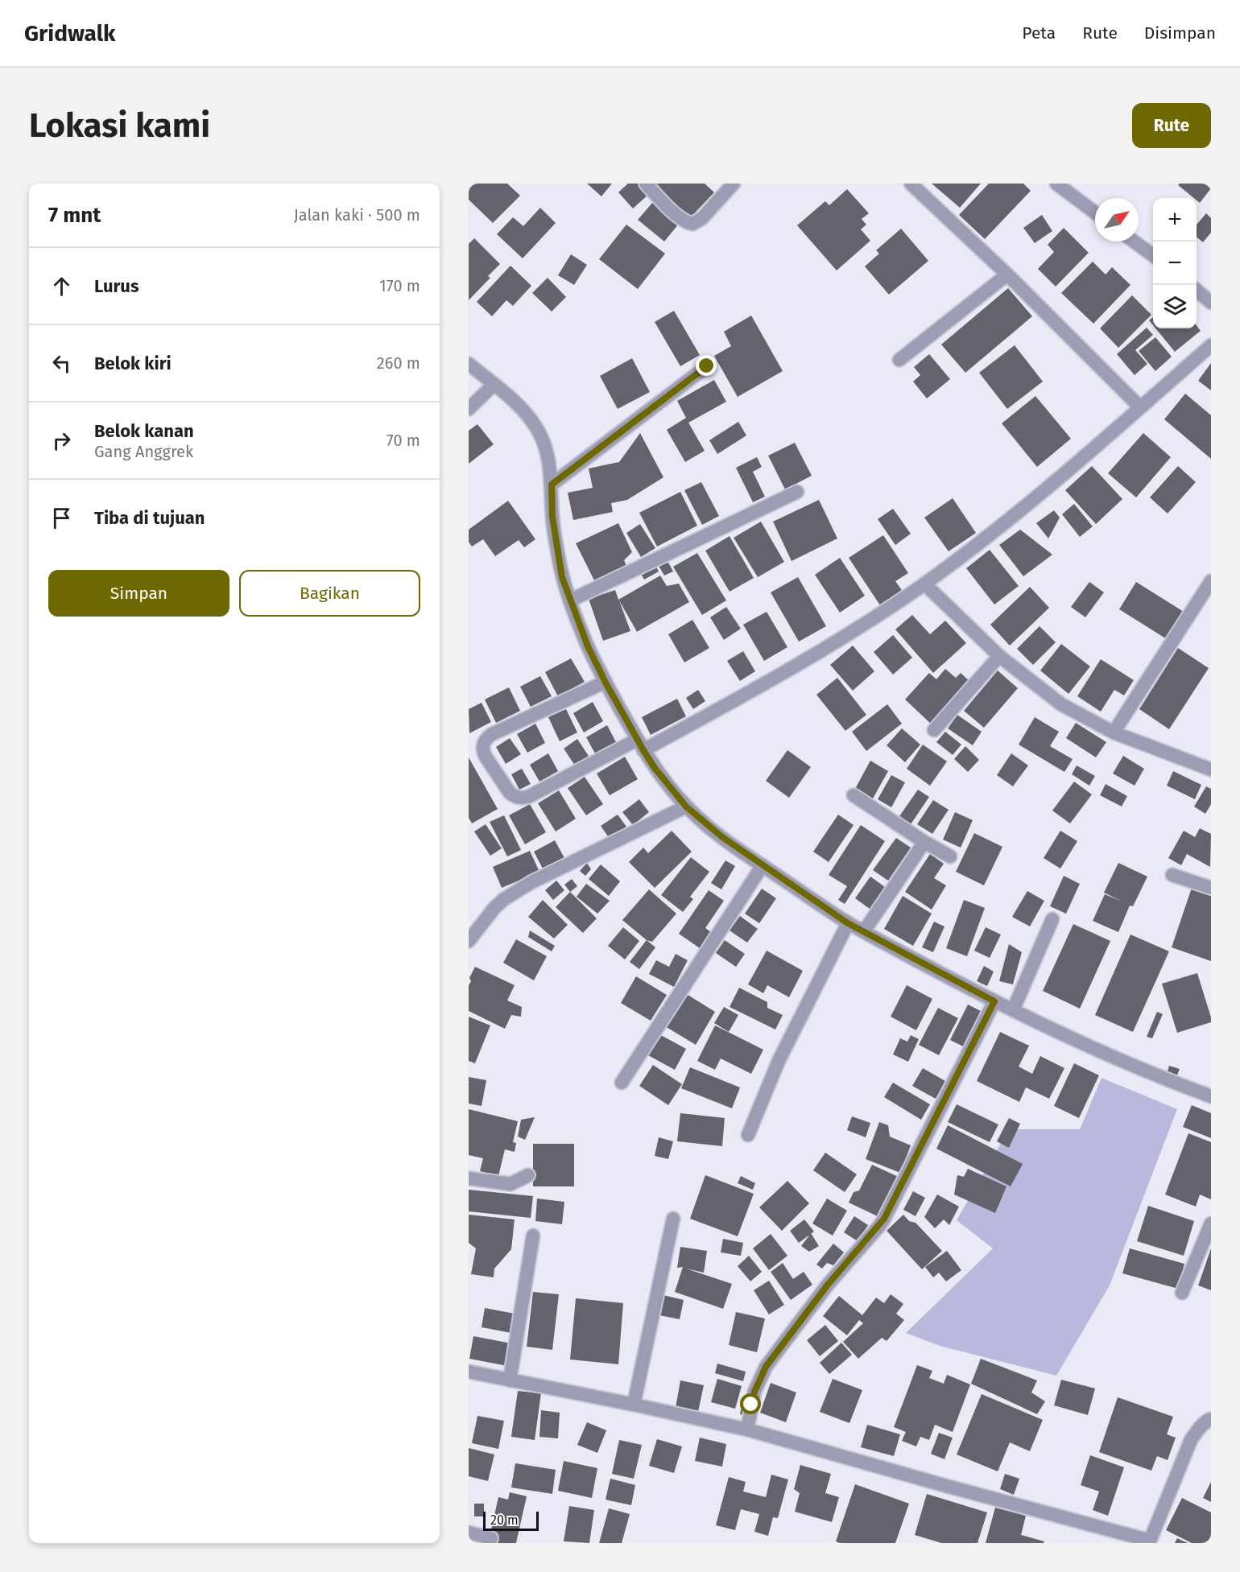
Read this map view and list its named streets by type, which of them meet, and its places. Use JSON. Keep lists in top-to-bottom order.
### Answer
{
  "scale_bar": "20 m",
  "north": "top right",
  "page": {
    "header": "Gridwalk",
    "nav": ["Peta", "Rute", "Disimpan"],
    "buttons": [
      "Rute",
      ["Simpan", "Bagikan"]
    ],
    "title": "Lokasi kami",
    "heading": ["7 mnt", "Jalan kaki · 500 m"],
    "map_buttons": ["+", "−"],
    "list": [
      ["Lurus", "170 m"],
      ["Belok kiri", "260 m"],
      ["Belok kanan", "Gang Anggrek", "70 m"],
      "Tiba di tujuan"
    ],
    "scale": "20 m"
  }
}
